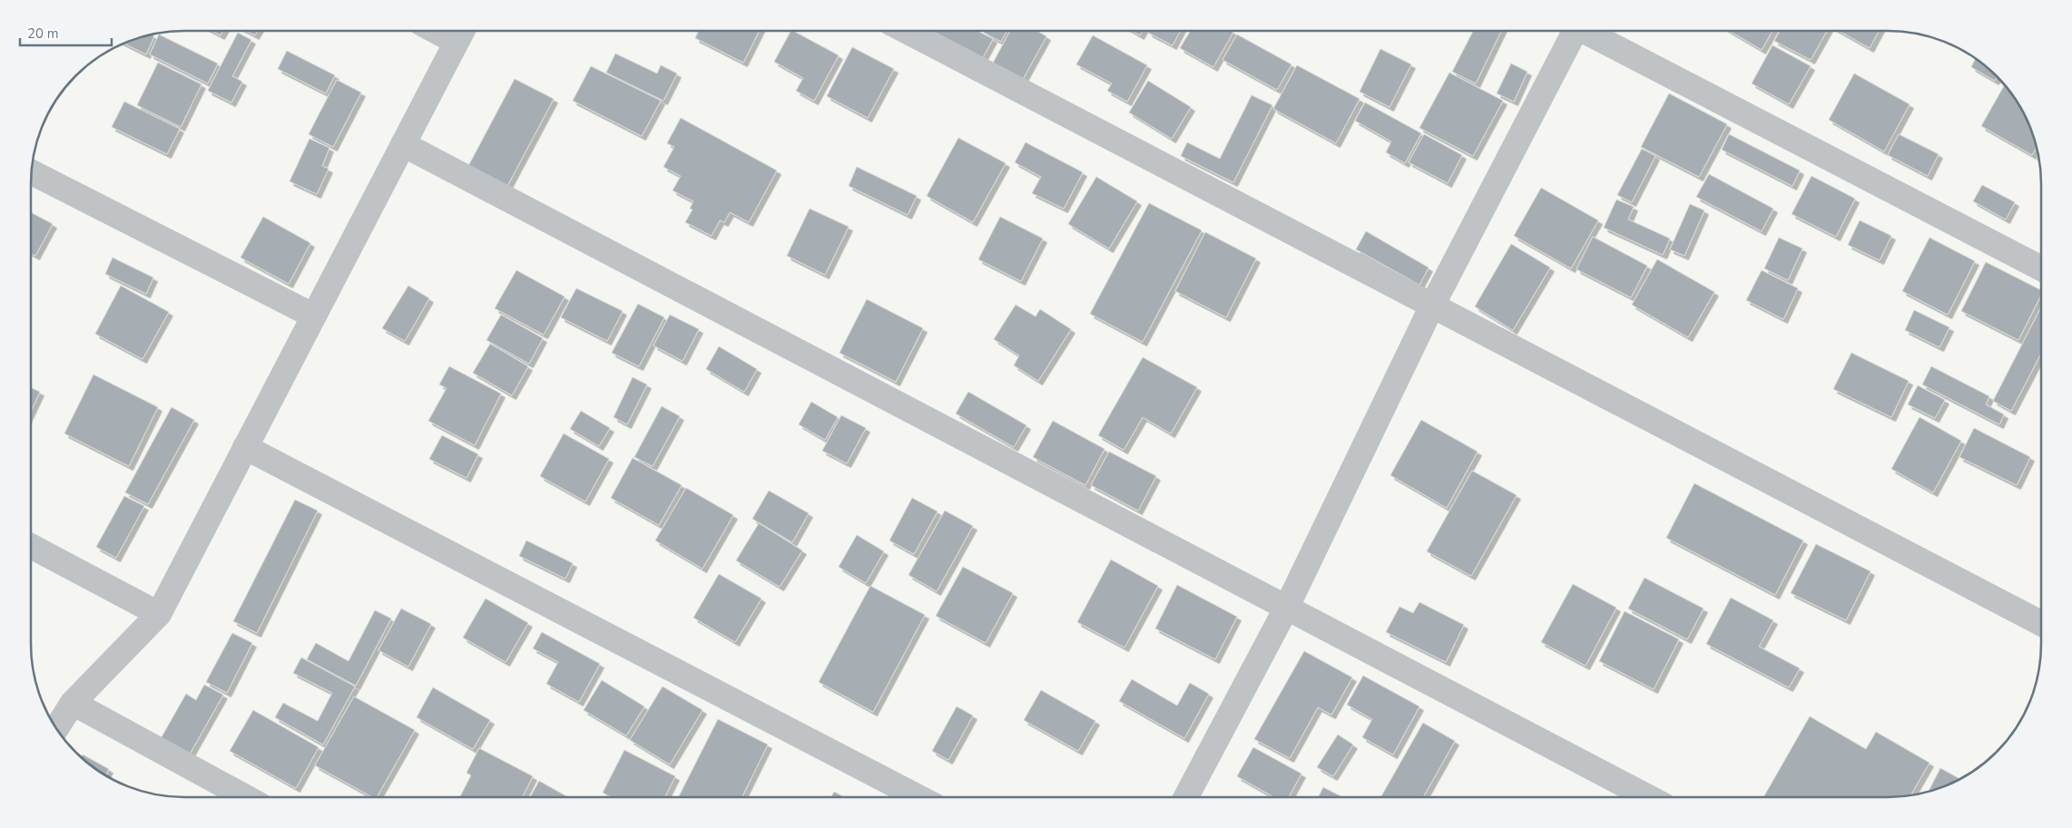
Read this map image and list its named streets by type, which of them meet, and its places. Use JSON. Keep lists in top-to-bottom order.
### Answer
{
  "scale_bar": "20 m"
}
